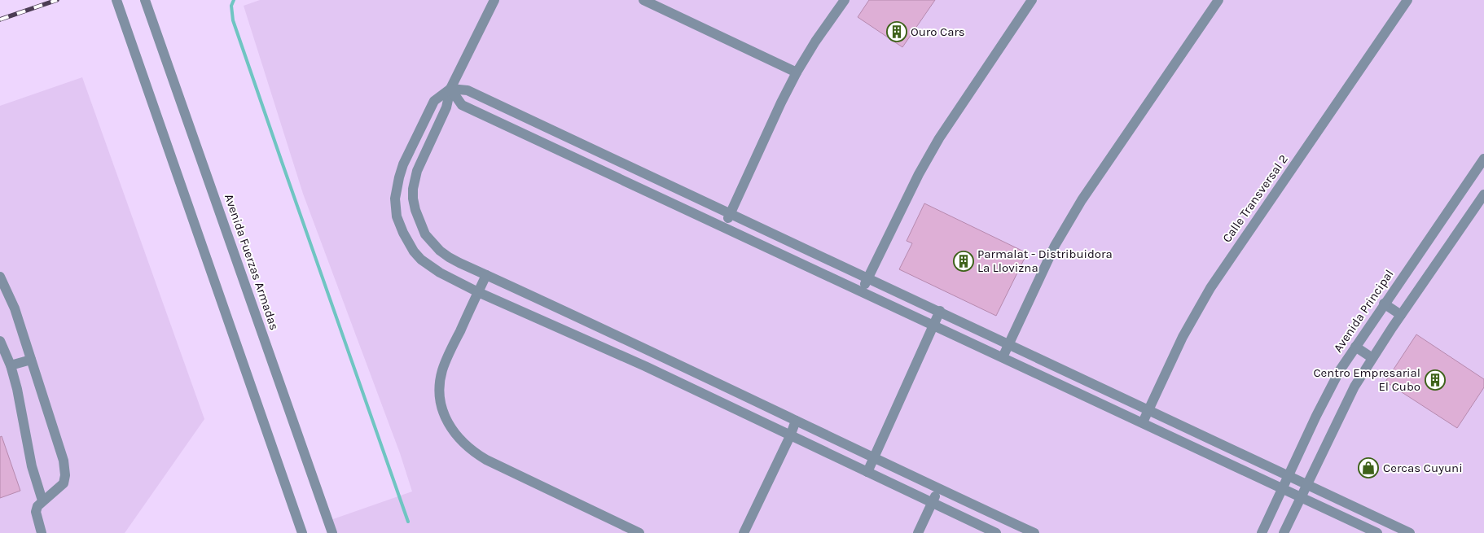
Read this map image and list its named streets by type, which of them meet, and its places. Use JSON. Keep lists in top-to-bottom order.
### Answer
{
  "streets": {
    "street": ["Calle Transversal 2", "Avenida Fuerzas Armadas", "Avenida Principal"]
  },
  "places": {
    "building": ["Ouro Cars", "Parmalat - Distribuidora La Llovizna", "Centro Empresarial El Cubo"],
    "shop": ["Cercas Cuyuni"]
  }
}
